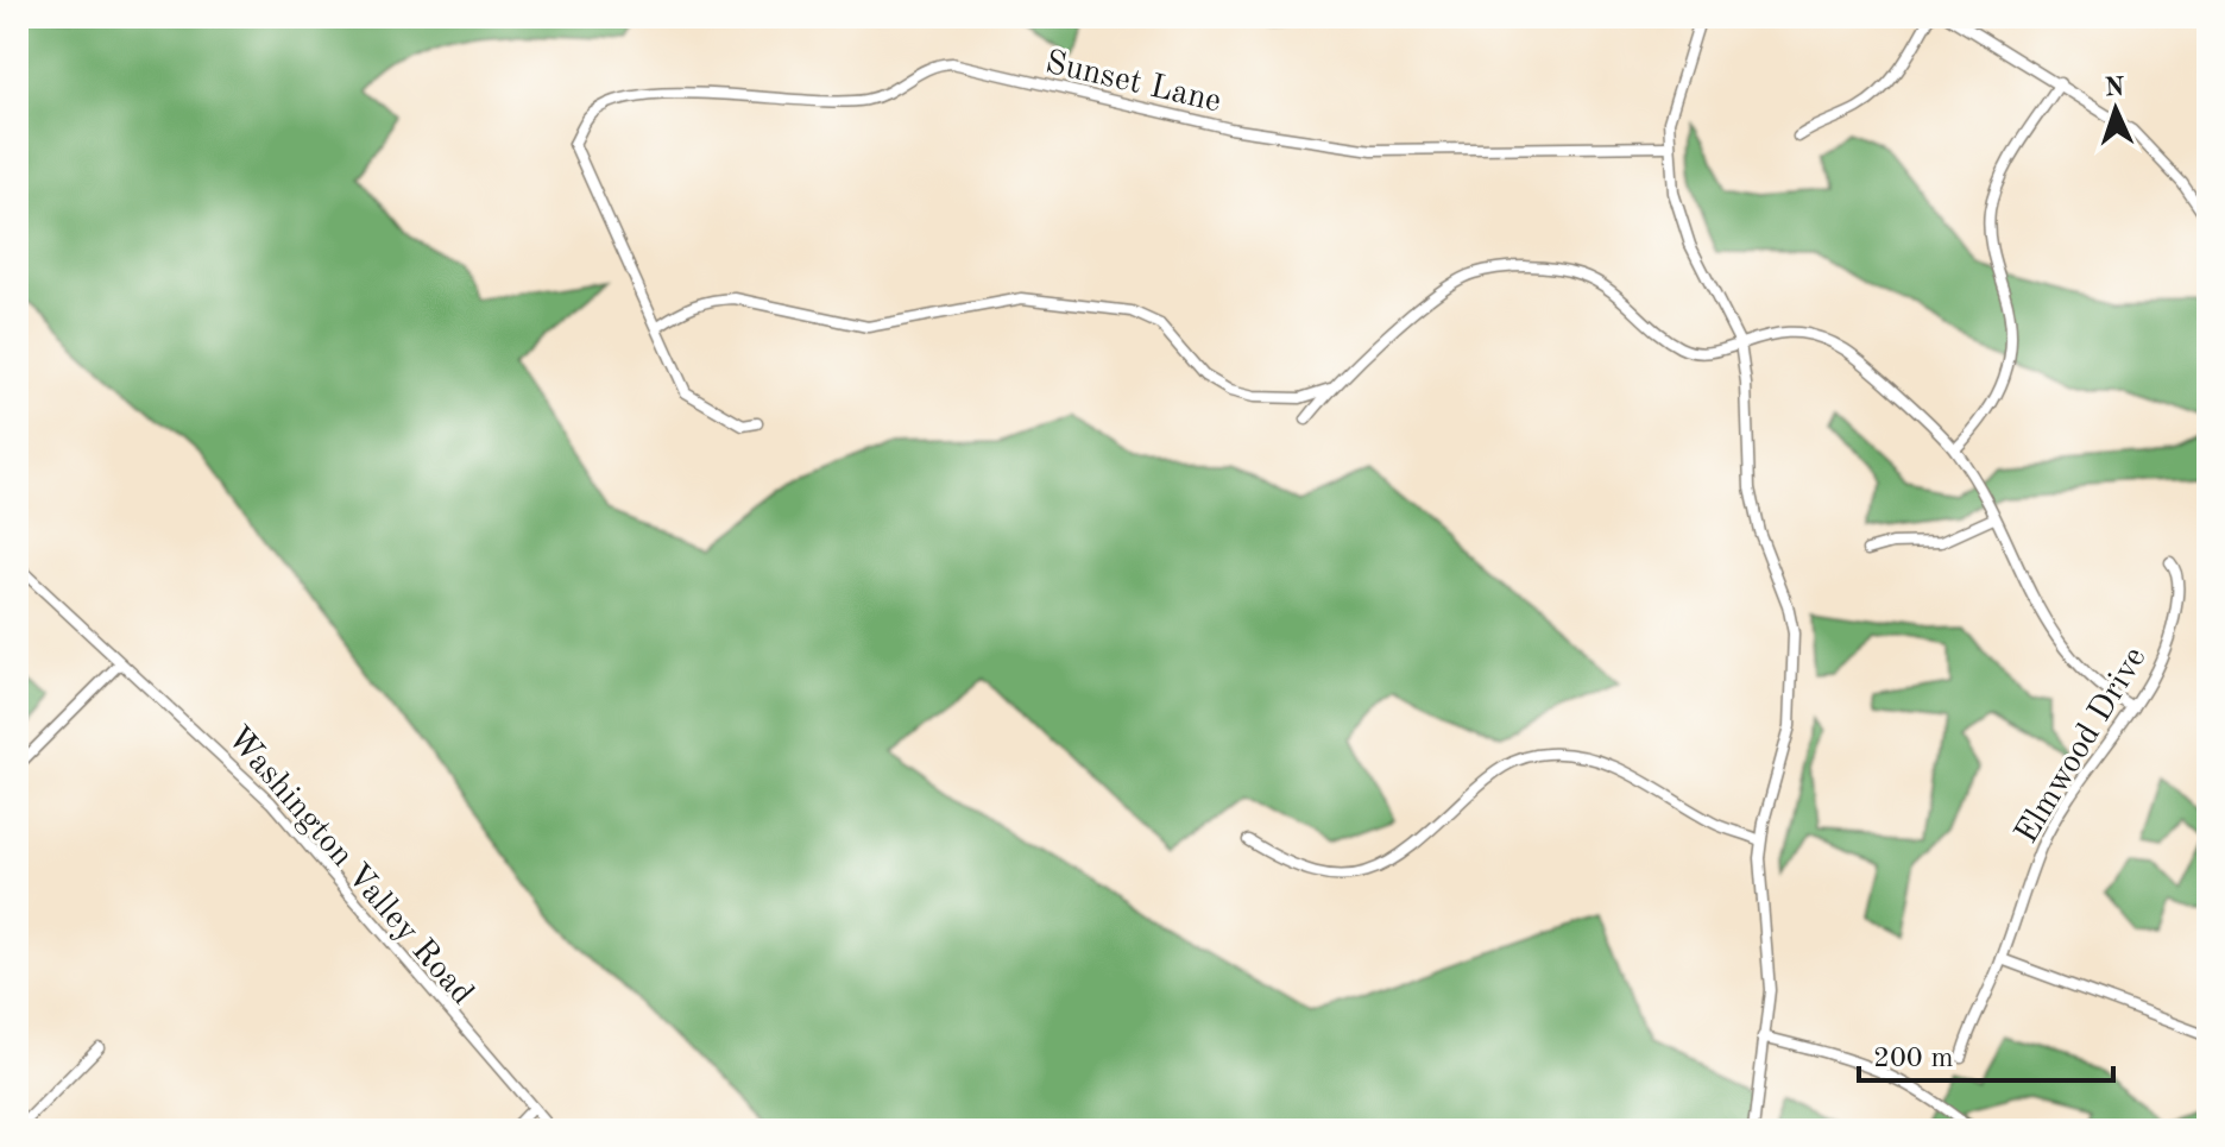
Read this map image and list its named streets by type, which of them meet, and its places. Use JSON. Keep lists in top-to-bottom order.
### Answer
{
  "streets": {
    "street": ["Sunset Lane", "Elmwood Drive", "Washington Valley Road"]
  },
  "scale_bar": "200 m",
  "north": "top"
}
